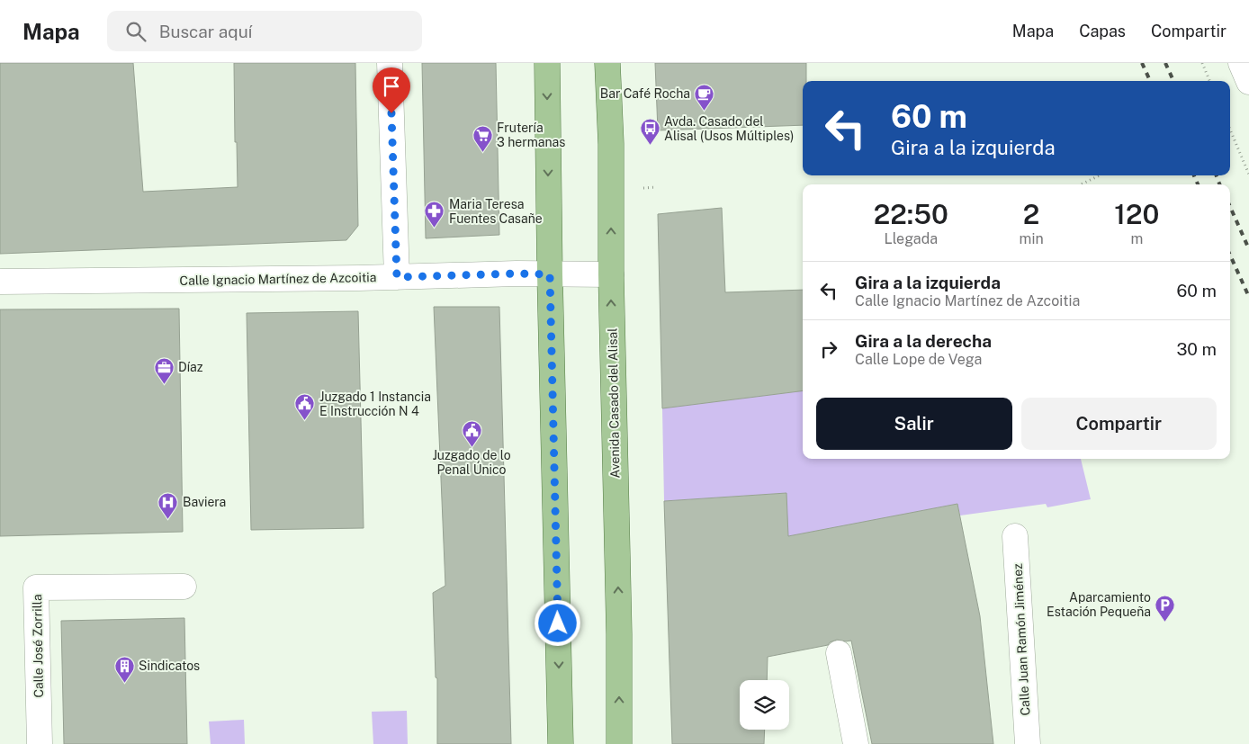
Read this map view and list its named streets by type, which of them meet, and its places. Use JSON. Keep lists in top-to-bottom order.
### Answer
{
  "streets": {
    "main road": ["Avenida Casado del Alisal"],
    "street": ["Calle Ignacio Martínez de Azcoitia", "Calle Juan Ramón Jiménez", "Calle José Zorrilla"]
  },
  "crossings": [
    ["Calle Ignacio Martínez de Azcoitia", "Avenida Casado del Alisal"]
  ],
  "places": {
    "cafe": ["Bar Café Rocha"],
    "bus stop": ["Avda. Casado del Alisal (Usos Múltiples)"],
    "supermarket": ["Frutería 3 hermanas"],
    "pharmacy": ["Maria Teresa Fuentes Casañe"],
    "office": ["Díaz"],
    "public building": ["Juzgado 1 Instancia E Instrucción N 4", "Juzgado de lo Penal Único"],
    "hospital": ["Baviera"],
    "parking": ["Aparcamiento Estación Pequeña"],
    "building": ["Sindicatos"]
  },
  "page": {
    "header": "Mapa",
    "search": "Buscar aquí",
    "nav": ["Mapa", "Capas", "Compartir"],
    "turn": ["60 m", "Gira a la izquierda"],
    "eta": [
      "22:50",
      "Llegada",
      "2",
      "min",
      "120",
      "m"
    ],
    "list": [
      {
        "name": "Gira a la izquierda",
        "note": "Calle Ignacio Martínez de Azcoitia",
        "value": "60 m"
      },
      {
        "name": "Gira a la derecha",
        "note": "Calle Lope de Vega",
        "value": "30 m"
      }
    ],
    "buttons": ["Salir", "Compartir"]
  }
}
